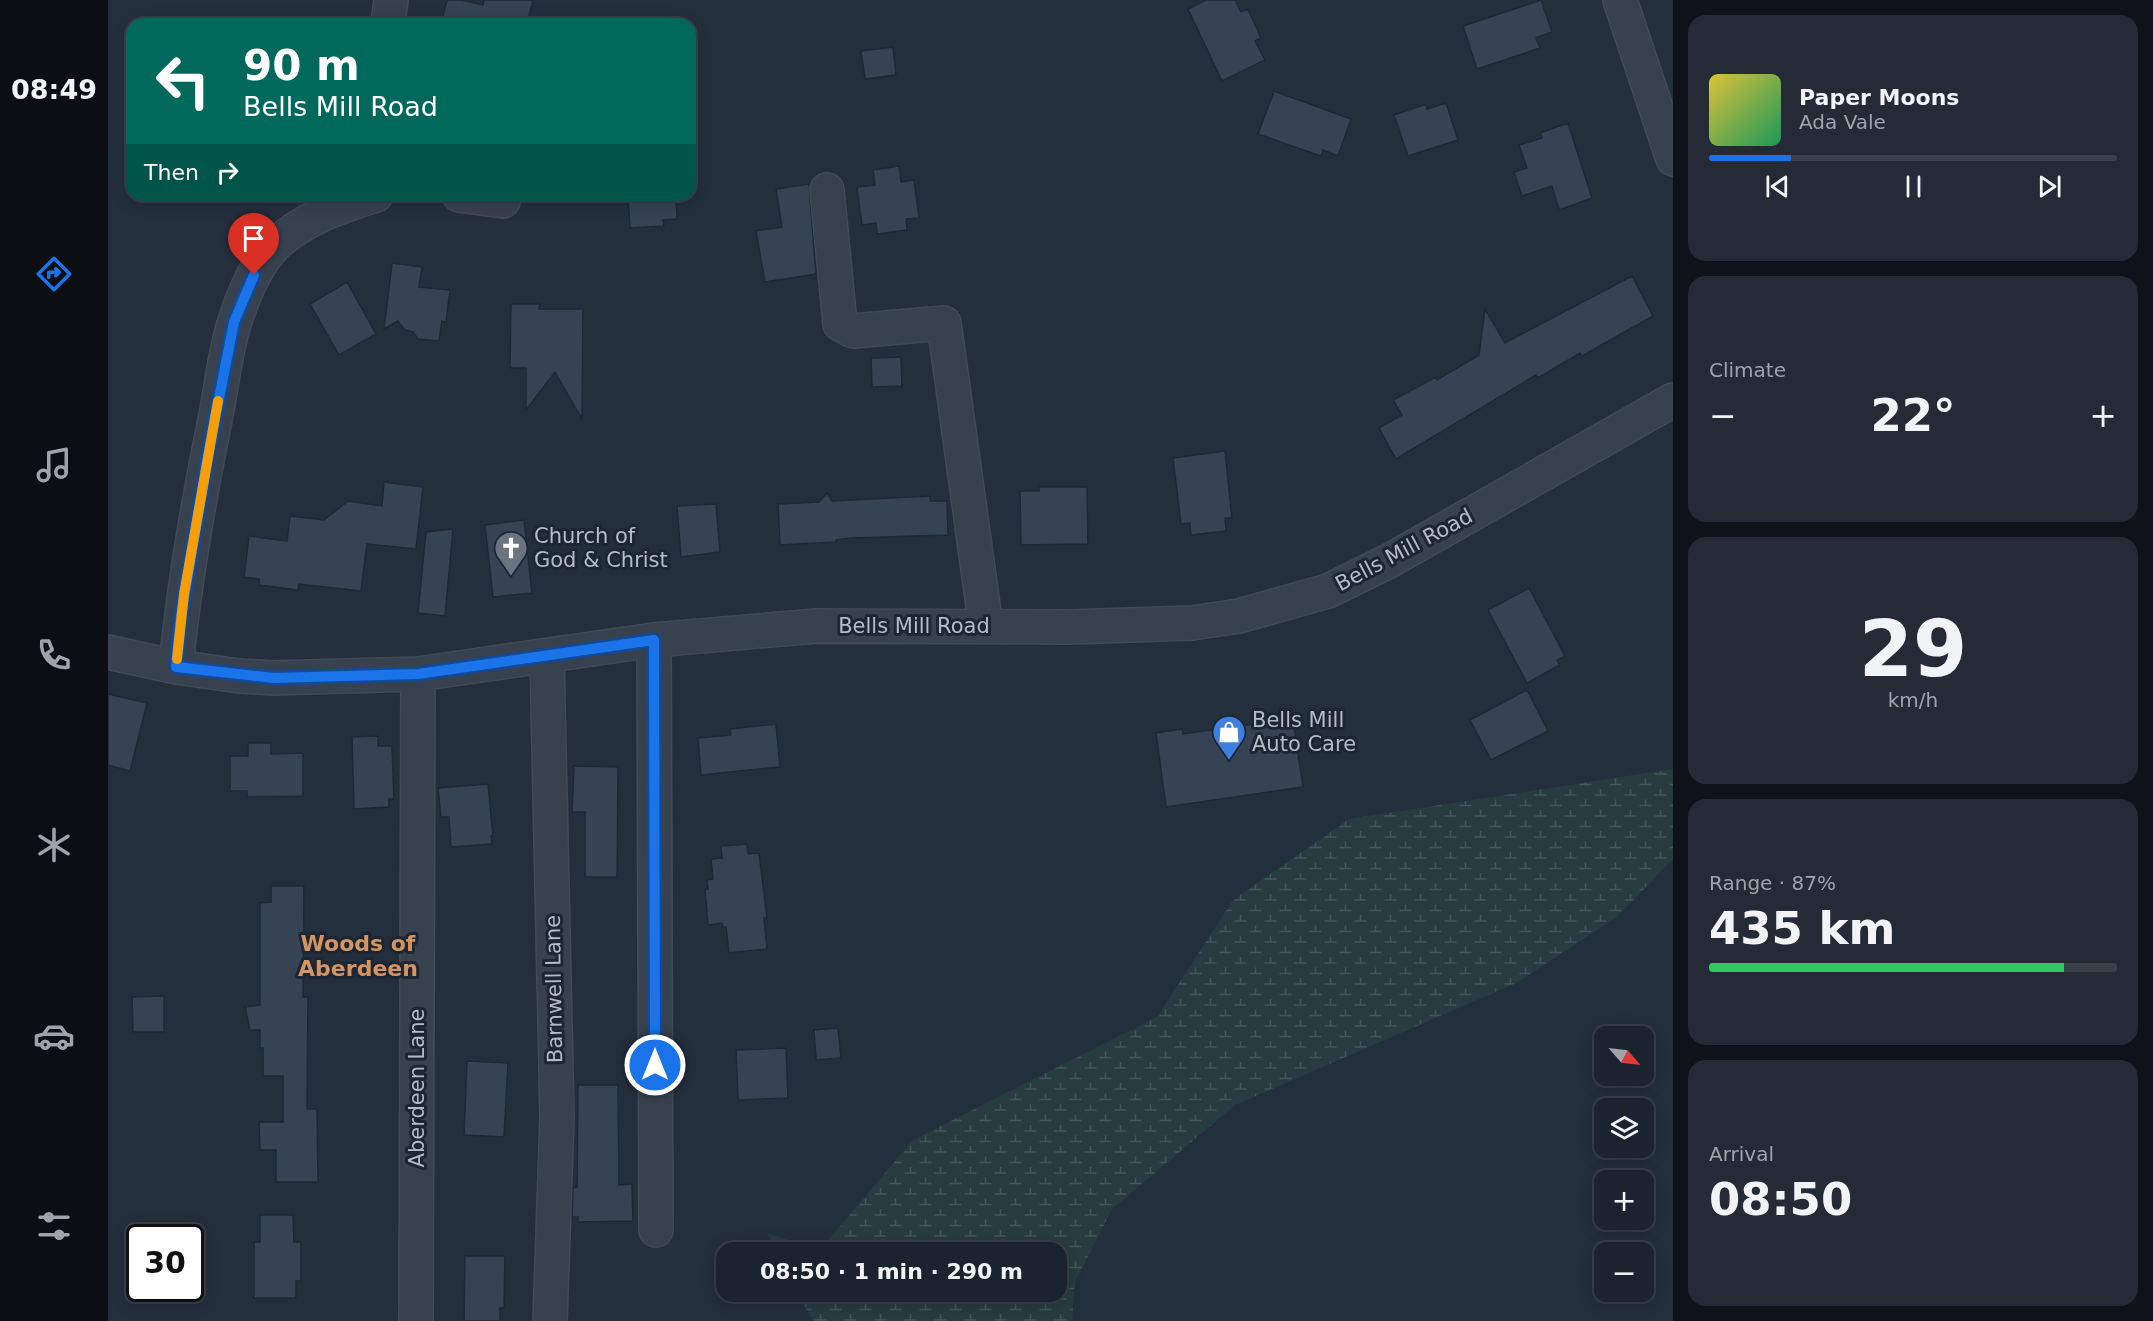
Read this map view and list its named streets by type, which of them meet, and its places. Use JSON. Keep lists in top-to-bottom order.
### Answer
{
  "streets": {
    "street": ["Bells Mill Road", "Barnwell Lane", "Aberdeen Lane"]
  },
  "crossings": [
    ["Bells Mill Road", "Barnwell Lane"],
    ["Bells Mill Road", "Aberdeen Lane"]
  ],
  "districts": ["Woods of Aberdeen"],
  "places": {
    "church": ["Church of God & Christ"],
    "shop": ["Bells Mill Auto Care"]
  },
  "north": "bottom right",
  "page": {
    "tabs": "08:49",
    "turn": ["90 m", "Bells Mill Road"],
    "song": ["Paper Moons", "Ada Vale"],
    "then": "Then",
    "tile": [
      "Climate",
      ["29", "km/h"],
      ["Range · 87%", "435 km"],
      ["Arrival", "08:50"]
    ],
    "heat": ["−", "22°", "+"],
    "map_buttons": ["+", "−"],
    "limit": "30",
    "trip": "08:50 · 1 min · 290 m"
  }
}
